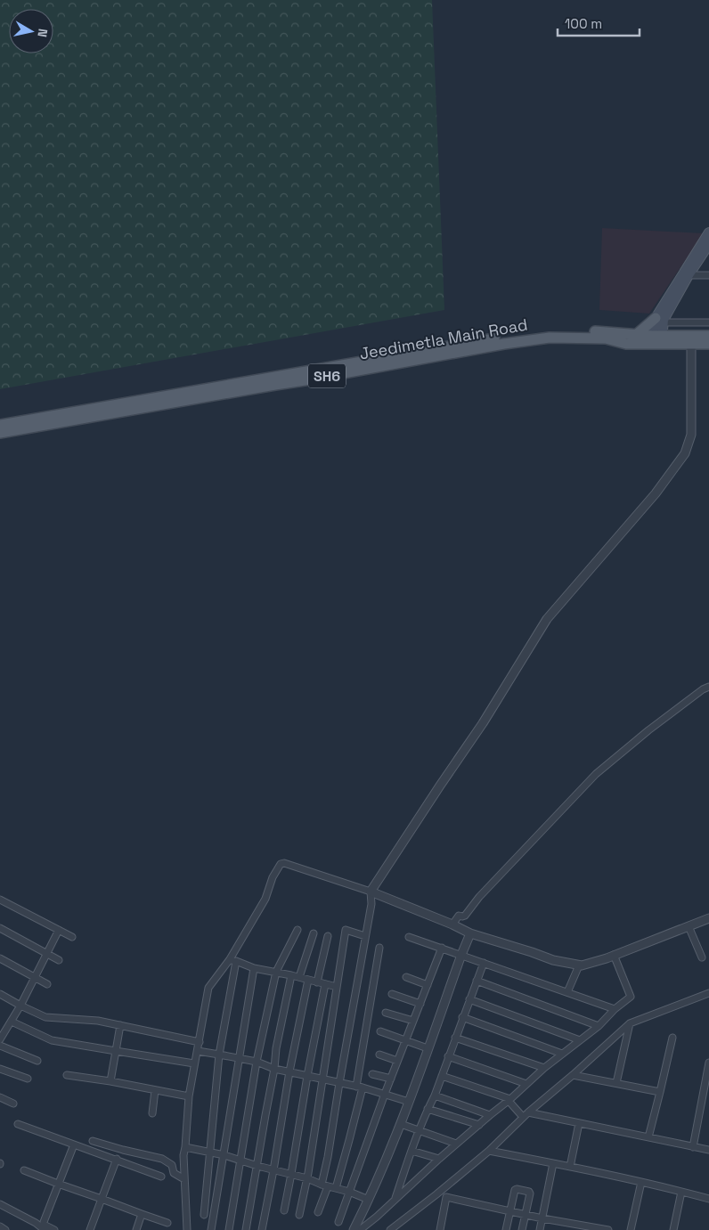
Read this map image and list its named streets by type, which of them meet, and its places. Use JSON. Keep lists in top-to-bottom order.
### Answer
{
  "streets": {
    "main road": ["Jeedimetla Main Road", "SH6"]
  },
  "scale_bar": "100 m",
  "north": "right"
}
